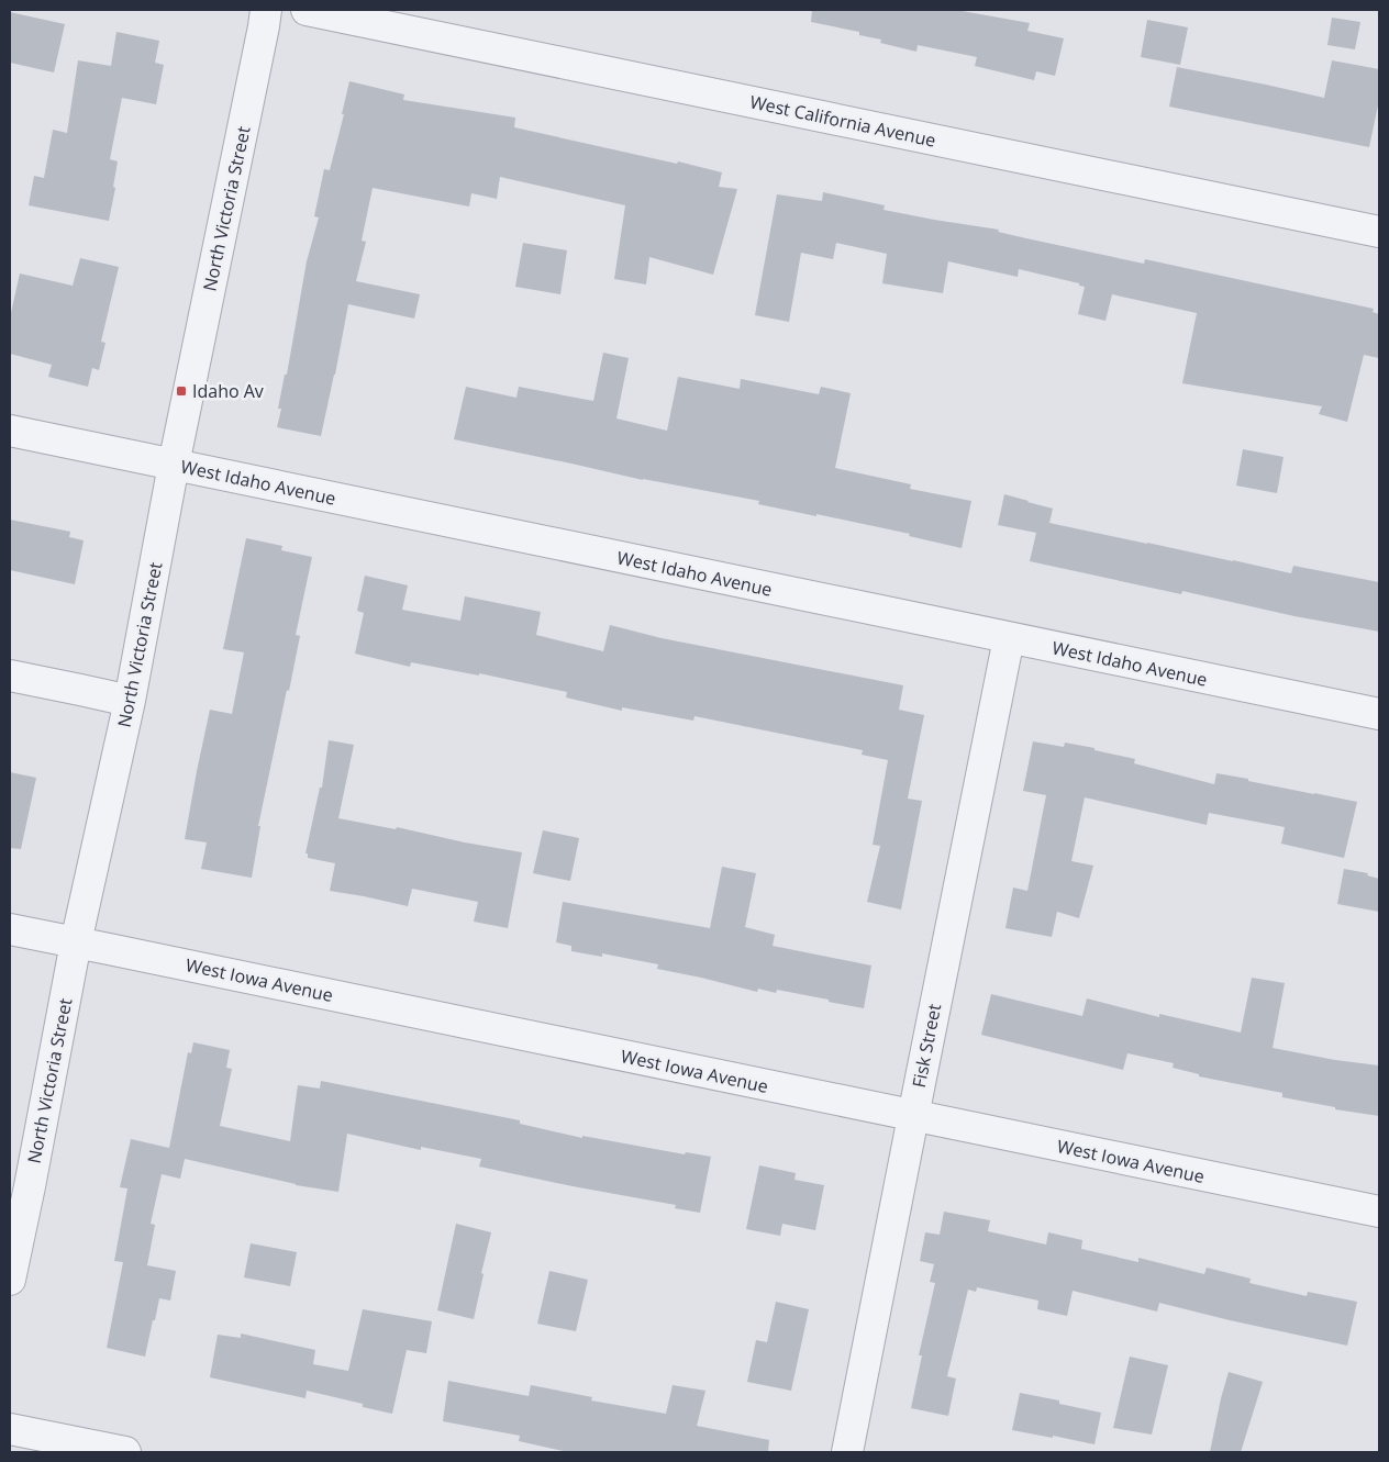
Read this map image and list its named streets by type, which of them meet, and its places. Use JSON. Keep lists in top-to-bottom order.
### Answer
{
  "streets": {
    "street": [
      "West California Avenue",
      "North Victoria Street",
      "West Idaho Avenue",
      "West Iowa Avenue",
      "Fisk Street"
    ]
  },
  "crossings": [
    ["North Victoria Street", "West Idaho Avenue"],
    ["North Victoria Street", "West Iowa Avenue"],
    ["West Idaho Avenue", "Fisk Street"],
    ["West Iowa Avenue", "Fisk Street"]
  ],
  "places": {
    "transit": ["Idaho Av"]
  }
}
